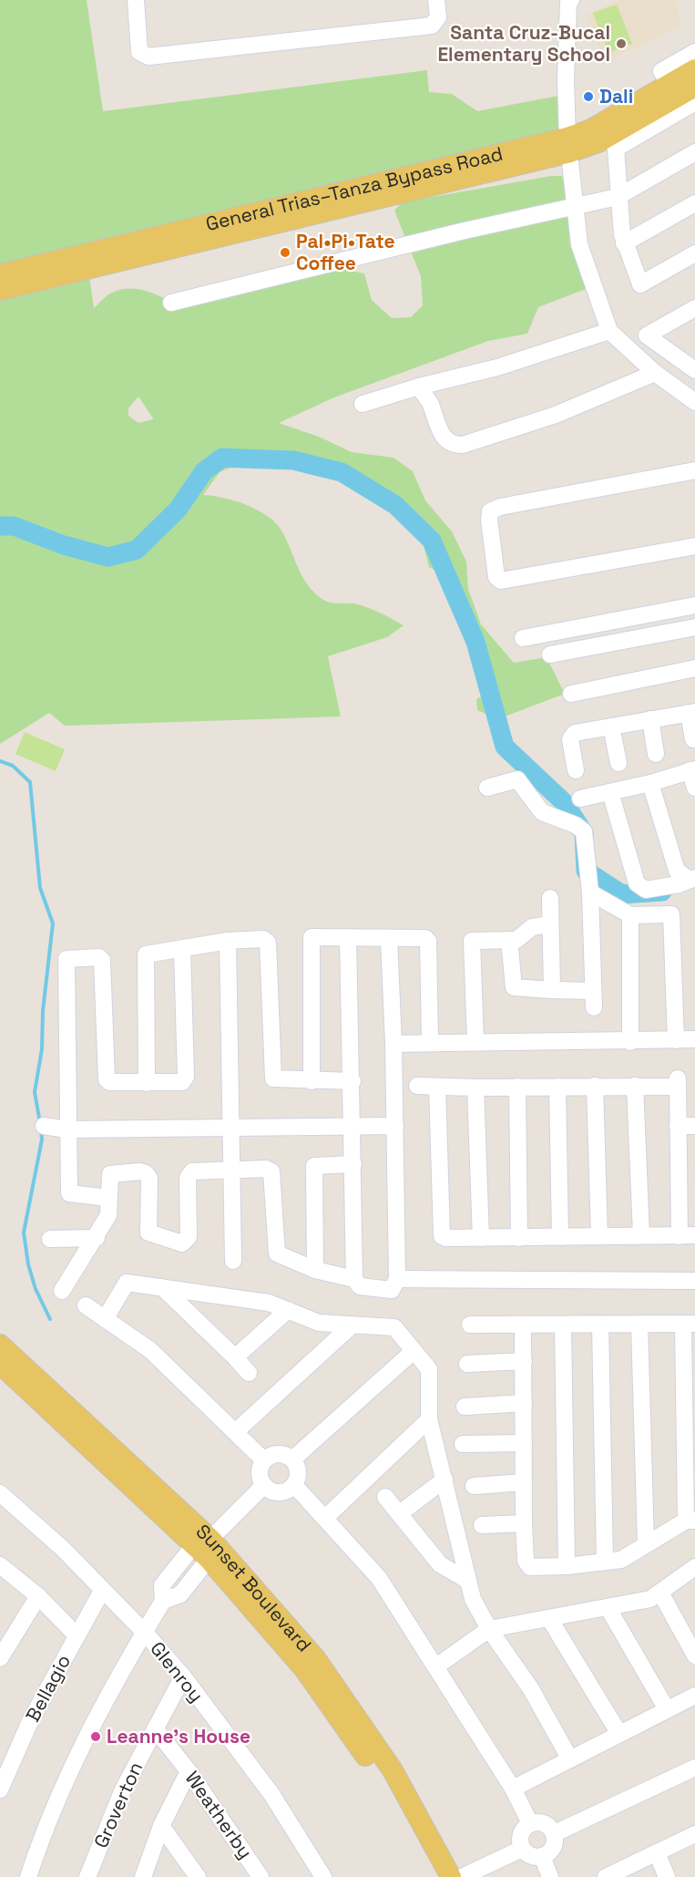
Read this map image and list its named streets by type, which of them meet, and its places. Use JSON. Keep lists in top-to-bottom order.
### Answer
{
  "streets": {
    "main road": ["General Trias–Tanza Bypass Road", "Sunset Boulevard"],
    "street": [
      "Glenroy",
      "Bellagio",
      "Groverton",
      "Weatherby"
    ]
  },
  "crossings": [
    ["Glenroy", "Bellagio"],
    ["Glenroy", "Groverton"],
    ["Groverton", "Weatherby"]
  ],
  "places": [
    "Santa Cruz-Bucal Elementary School",
    "Dali",
    "Pal•Pi•Tate Coffee",
    "Leanne's House"
  ]
}
